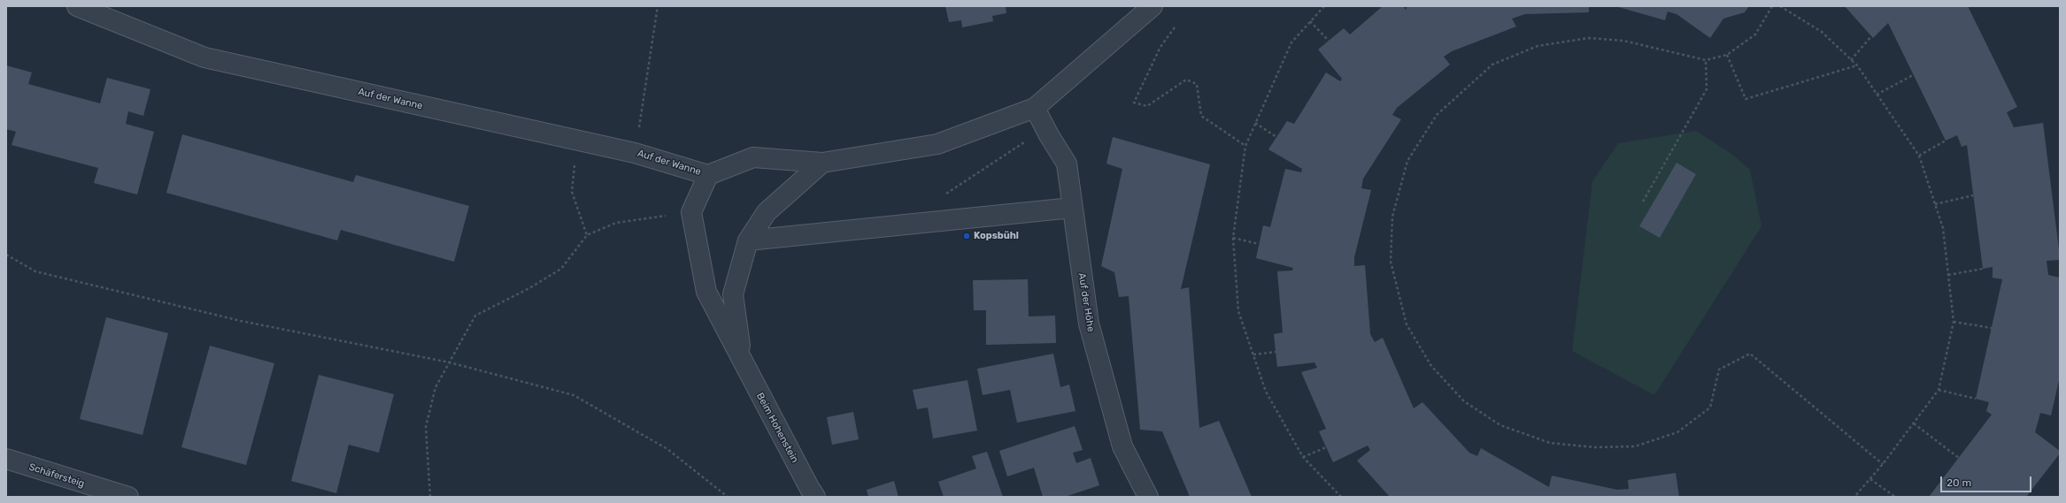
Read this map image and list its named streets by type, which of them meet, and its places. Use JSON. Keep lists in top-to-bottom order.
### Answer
{
  "streets": {
    "street": [
      "Auf der Wanne",
      "Auf der Höhe",
      "Beim Hohenstein",
      "Schäfersteig"
    ]
  },
  "crossings": [
    ["Auf der Wanne", "Beim Hohenstein"]
  ],
  "places": ["Kopsbühl"],
  "scale_bar": "20 m"
}
